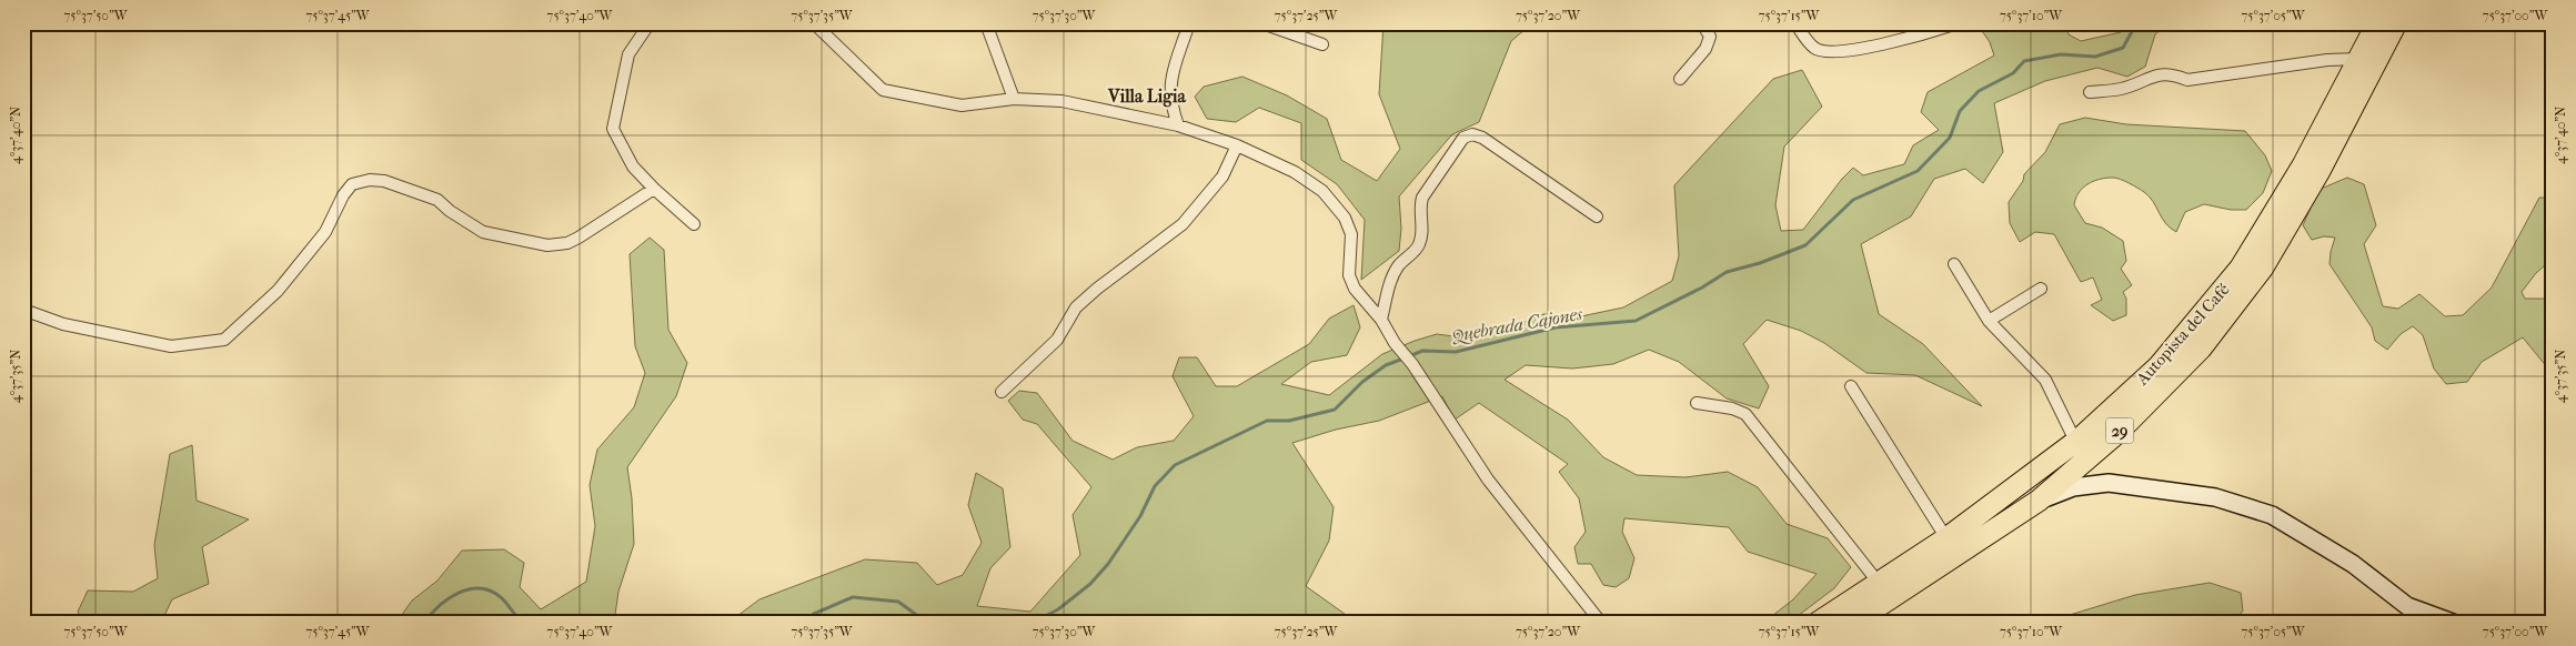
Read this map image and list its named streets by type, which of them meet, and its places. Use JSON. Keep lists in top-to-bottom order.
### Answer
{
  "streets": {
    "highway": ["Autopista del Café", "29"]
  },
  "districts": ["Villa Ligia"],
  "water": ["Quebrada Cajones"],
  "coordinates": [
    "75°37'50\"W",
    "75°37'45\"W",
    "75°37'40\"W",
    "75°37'35\"W",
    "75°37'30\"W",
    "75°37'25\"W",
    "75°37'20\"W",
    "75°37'15\"W",
    "75°37'10\"W",
    "75°37'05\"W",
    "75°37'00\"W",
    "4°37'40\"N",
    "4°37'35\"N"
  ]
}
